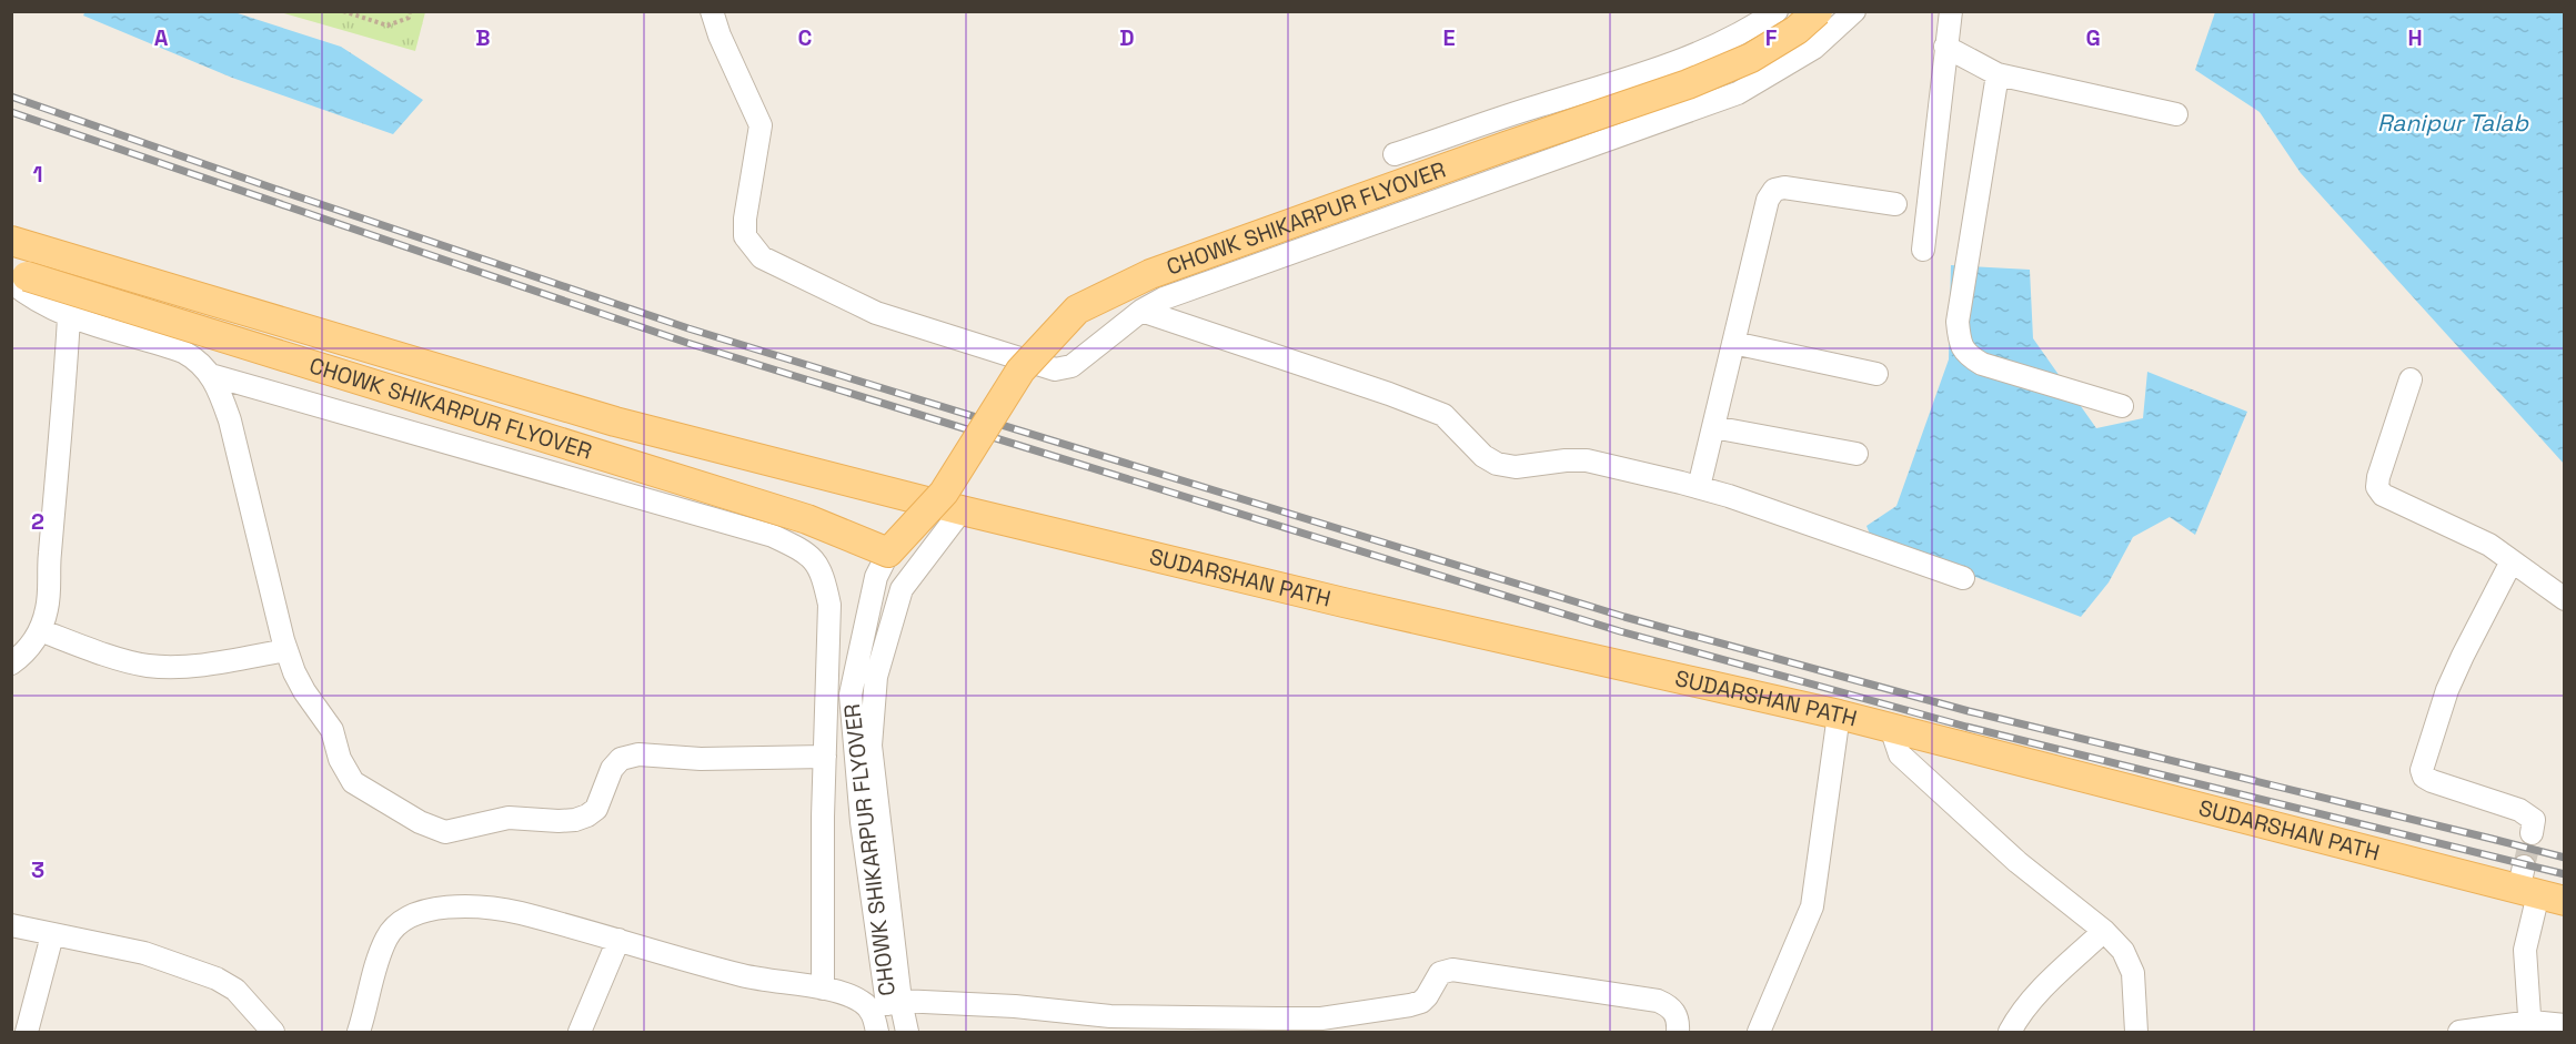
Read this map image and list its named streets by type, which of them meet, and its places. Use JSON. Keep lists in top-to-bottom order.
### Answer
{
  "streets": {
    "main road": ["CHOWK SHIKARPUR FLYOVER", "SUDARSHAN PATH"]
  },
  "water": ["Ranipur Talab"],
  "grid": {
    "columns": [
      "A",
      "B",
      "C",
      "D",
      "E",
      "F",
      "G",
      "H"
    ],
    "rows": ["1", "2", "3"]
  }
}
